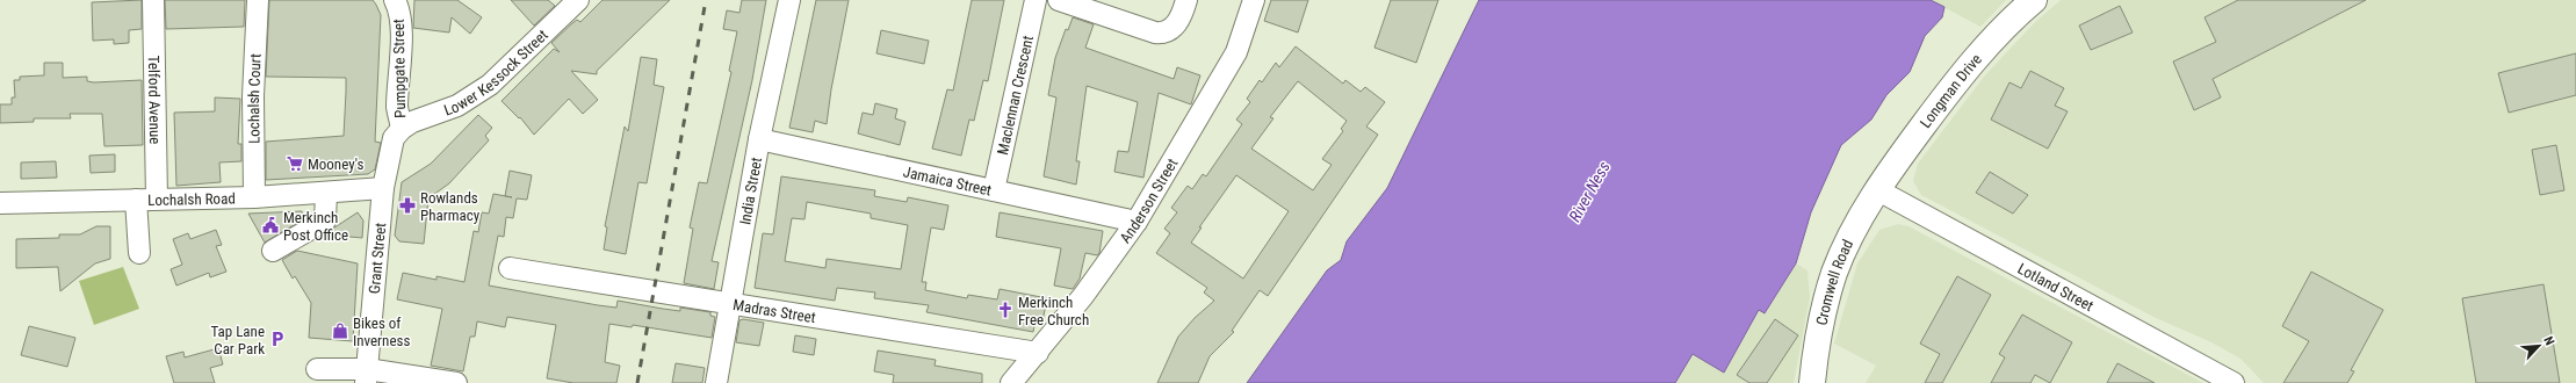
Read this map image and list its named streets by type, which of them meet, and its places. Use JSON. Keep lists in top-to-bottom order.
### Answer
{
  "streets": {
    "street": [
      "Pumpgate Street",
      "Lower Kessock Street",
      "Longman Drive",
      "Maclennan Crescent",
      "Lochalsh Court",
      "Telford Avenue",
      "Jamaica Street",
      "India Street",
      "Lochalsh Road",
      "Anderson Street",
      "Grant Street",
      "Cromwell Road",
      "Lotland Street",
      "Madras Street"
    ]
  },
  "crossings": [
    ["Pumpgate Street", "Lower Kessock Street"],
    ["Pumpgate Street", "Lochalsh Road"],
    ["Pumpgate Street", "Grant Street"],
    ["Longman Drive", "Cromwell Road"],
    ["Longman Drive", "Lotland Street"],
    ["Maclennan Crescent", "Jamaica Street"],
    ["Lochalsh Court", "Lochalsh Road"],
    ["Telford Avenue", "Lochalsh Road"],
    ["Jamaica Street", "India Street"],
    ["Jamaica Street", "Anderson Street"],
    ["India Street", "Madras Street"],
    ["Lochalsh Road", "Grant Street"],
    ["Anderson Street", "Madras Street"],
    ["Cromwell Road", "Lotland Street"]
  ],
  "water": ["River Ness"],
  "places": {
    "supermarket": ["Mooney's"],
    "pharmacy": ["Rowlands Pharmacy"],
    "public building": ["Merkinch Post Office"],
    "church": ["Merkinch Free Church"],
    "shop": ["Bikes of Inverness"],
    "parking": ["Tap Lane Car Park"]
  },
  "north": "top right"
}
